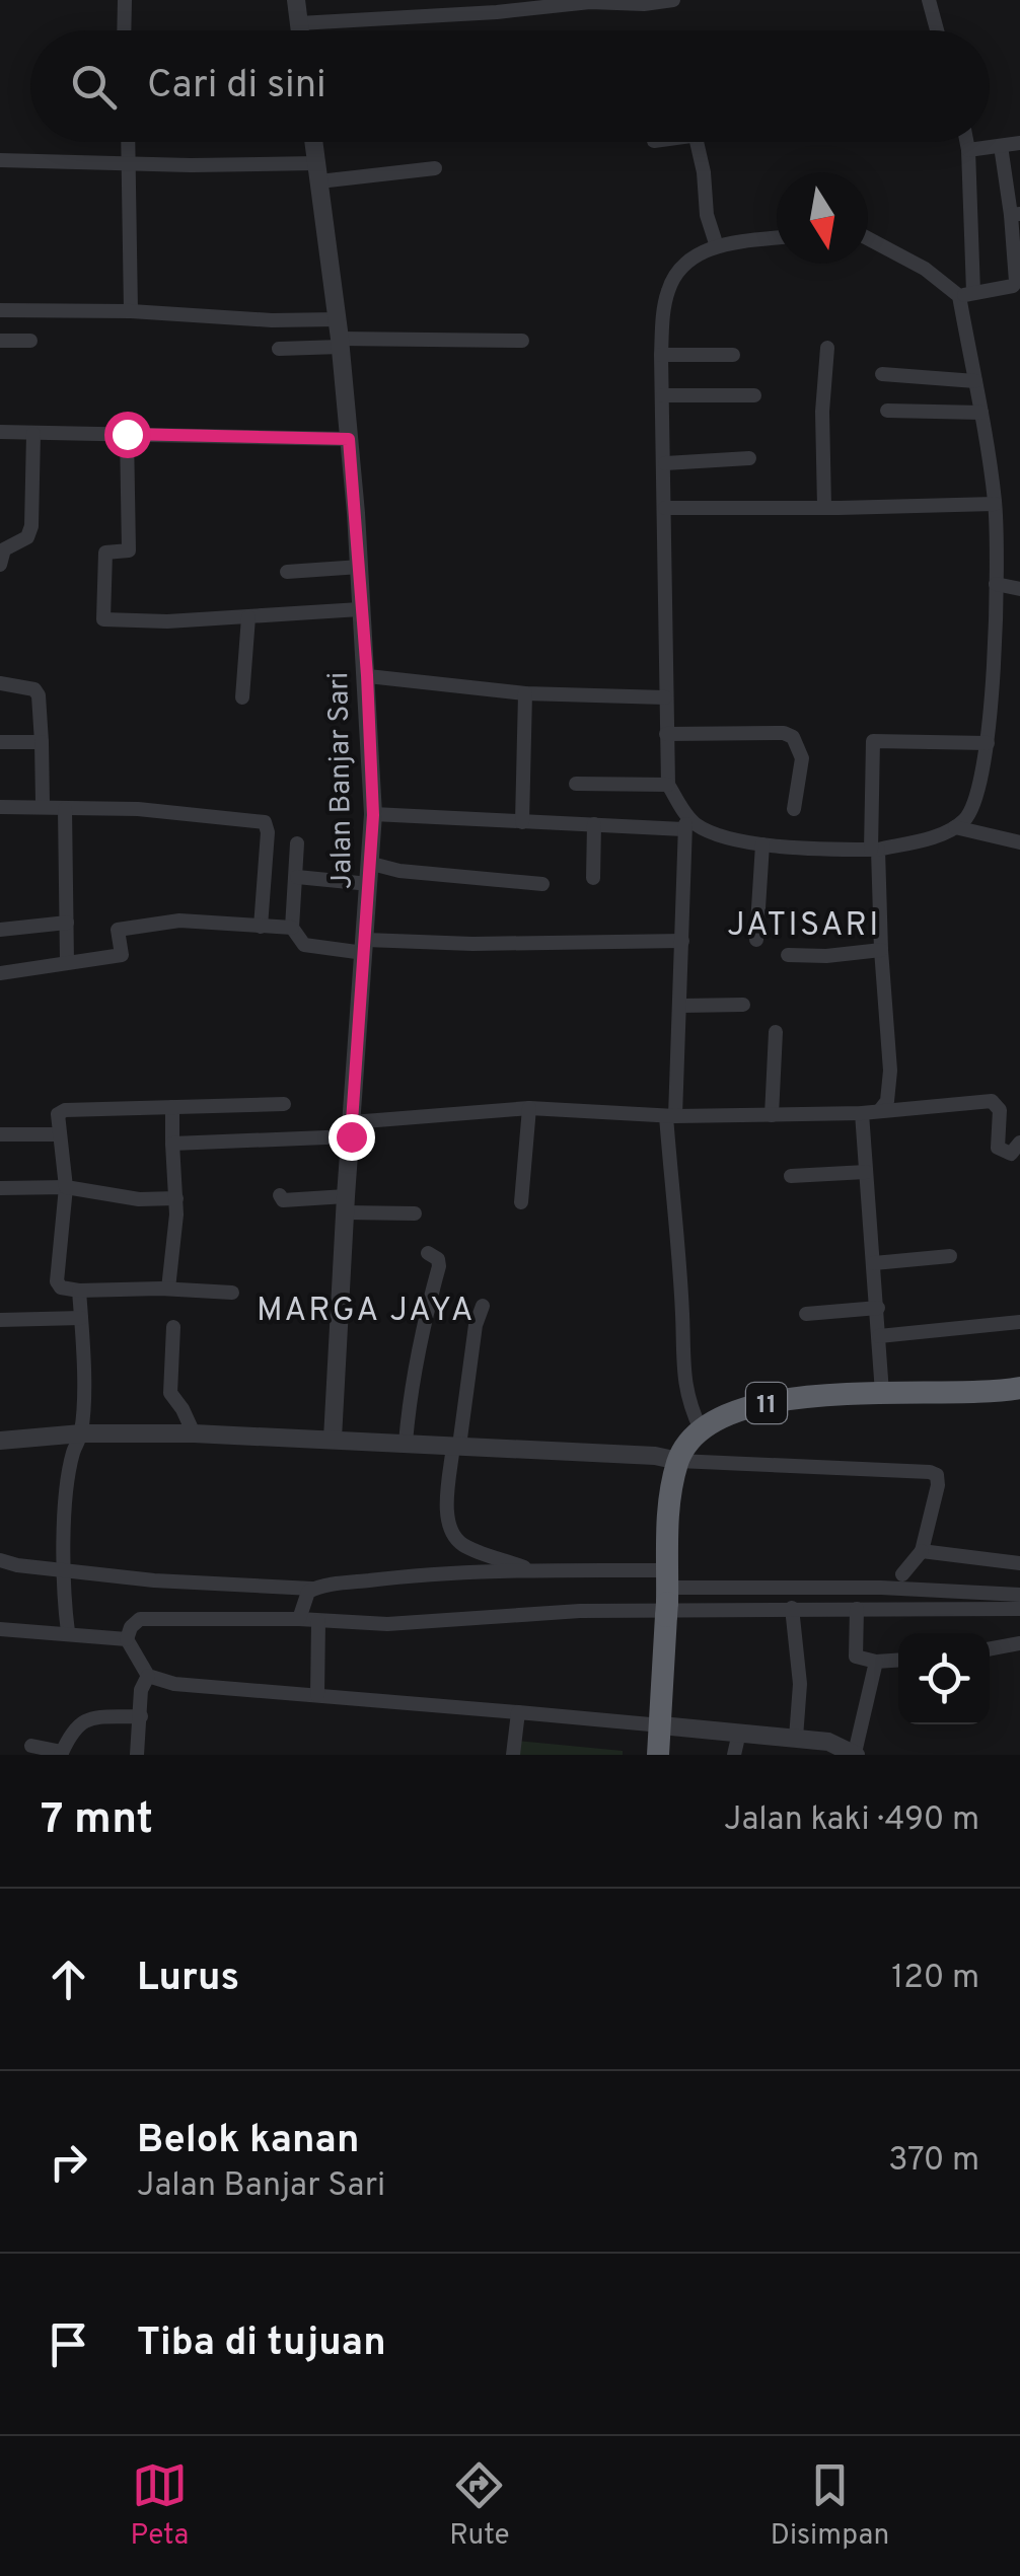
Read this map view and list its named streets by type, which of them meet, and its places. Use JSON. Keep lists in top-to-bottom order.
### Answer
{
  "streets": {
    "highway": ["11"],
    "street": ["Jalan Banjar Sari"]
  },
  "districts": ["JATISARI", "MARGA JAYA"],
  "north": "bottom",
  "page": {
    "search": "Cari di sini",
    "heading": ["7 mnt", "Jalan kaki · 490 m"],
    "list": [
      ["Lurus", "120 m"],
      ["Belok kanan", "Jalan Banjar Sari", "370 m"],
      "Tiba di tujuan"
    ],
    "nav": ["Peta", "Rute", "Disimpan"]
  }
}
